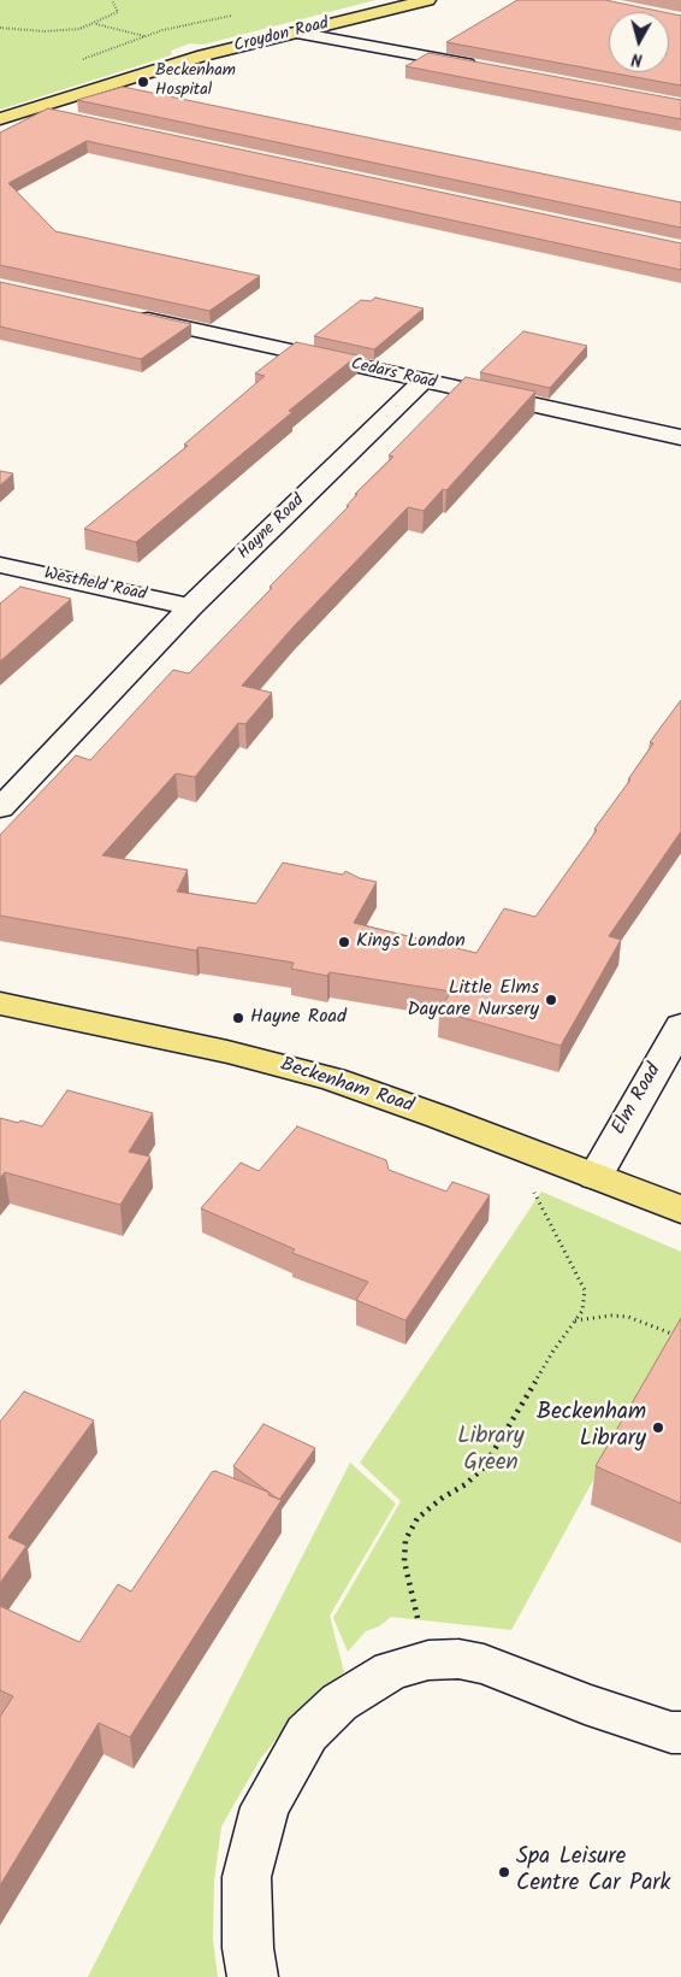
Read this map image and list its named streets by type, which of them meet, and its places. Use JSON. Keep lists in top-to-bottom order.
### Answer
{
  "streets": {
    "main road": ["Croydon Road", "Beckenham Road"],
    "street": [
      "Cedars Road",
      "Hayne Road",
      "Westfield Road",
      "Elm Road"
    ]
  },
  "crossings": [
    ["Cedars Road", "Hayne Road"],
    ["Hayne Road", "Westfield Road"],
    ["Beckenham Road", "Elm Road"]
  ],
  "parks": ["Library Green"],
  "places": [
    "Beckenham Hospital",
    "Kings London",
    "Little Elms Daycare Nursery",
    "Hayne Road",
    "Beckenham Library",
    "Spa Leisure Centre Car Park"
  ],
  "north": "bottom"
}
